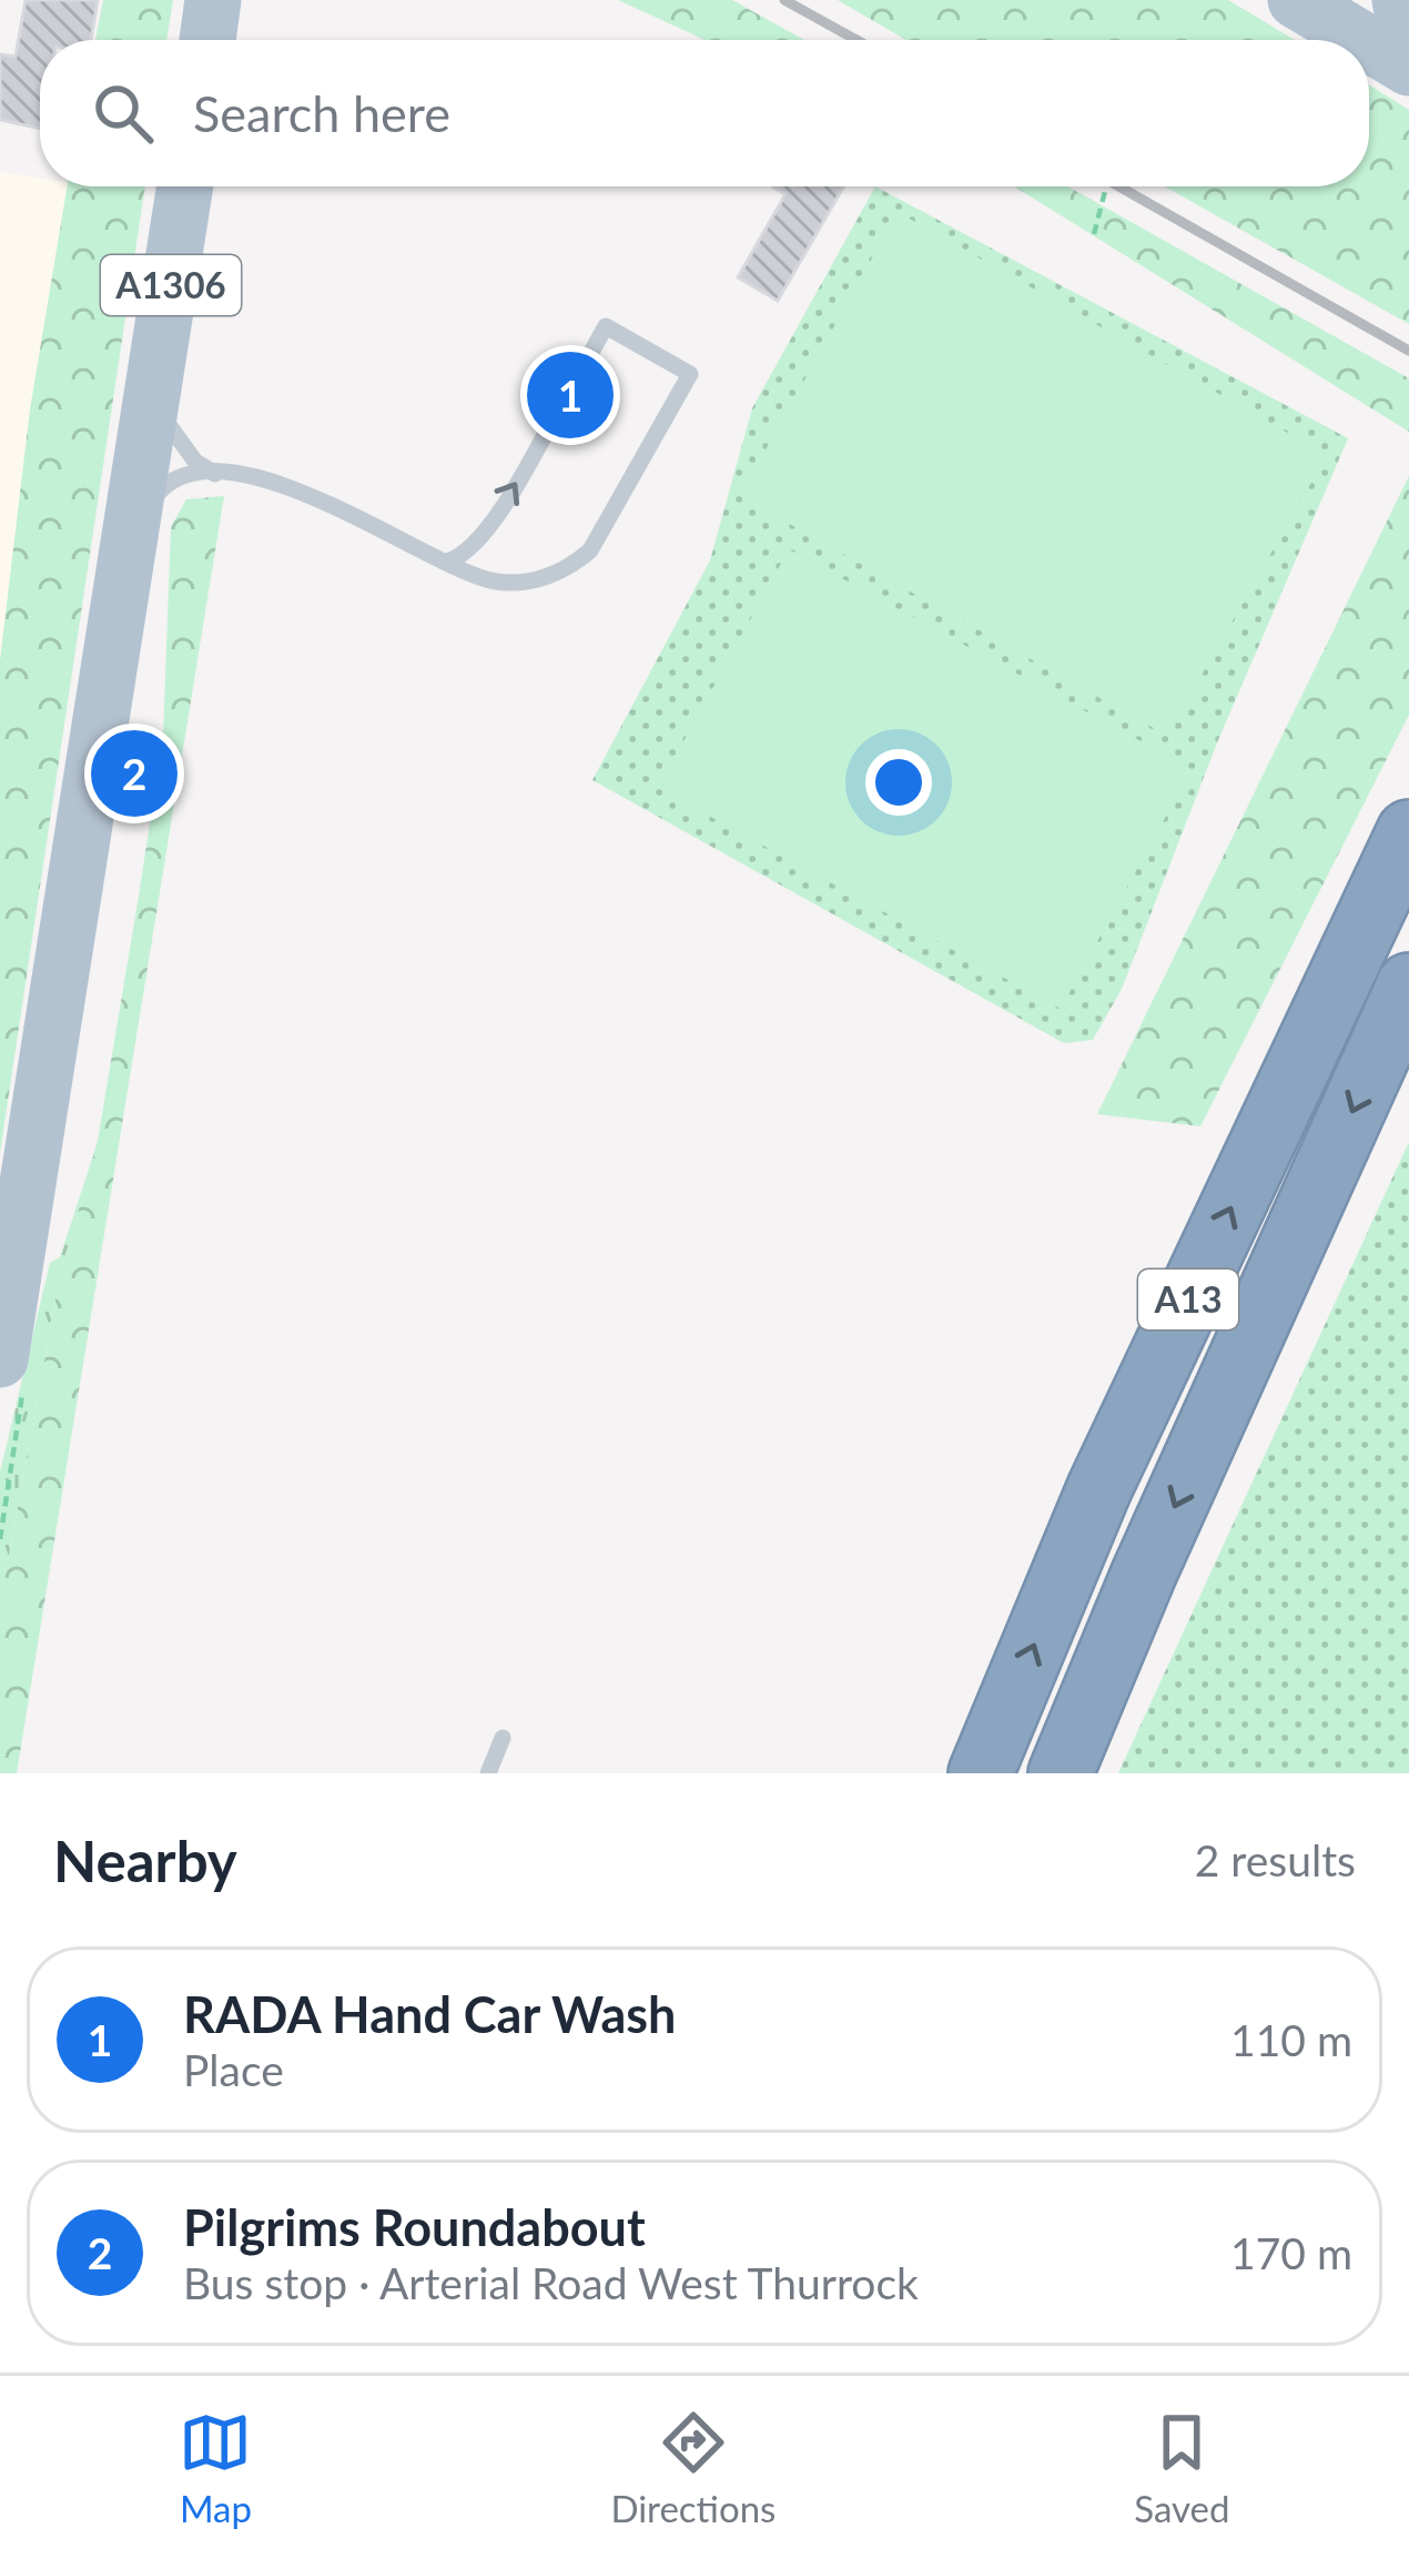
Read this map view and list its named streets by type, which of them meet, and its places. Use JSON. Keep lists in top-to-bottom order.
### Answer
{
  "streets": {
    "highway": ["A13"],
    "main road": ["A1306"]
  },
  "page": {
    "search": "Search here",
    "pins": ["1", "2"],
    "heading": ["Nearby", "2 results"],
    "list": [
      {
        "mark": "1",
        "name": "RADA Hand Car Wash",
        "note": "Place",
        "value": "110 m"
      },
      {
        "mark": "2",
        "name": "Pilgrims Roundabout",
        "note": "Bus stop · Arterial Road West Thurrock",
        "value": "170 m"
      }
    ],
    "nav": ["Map", "Directions", "Saved"]
  }
}
